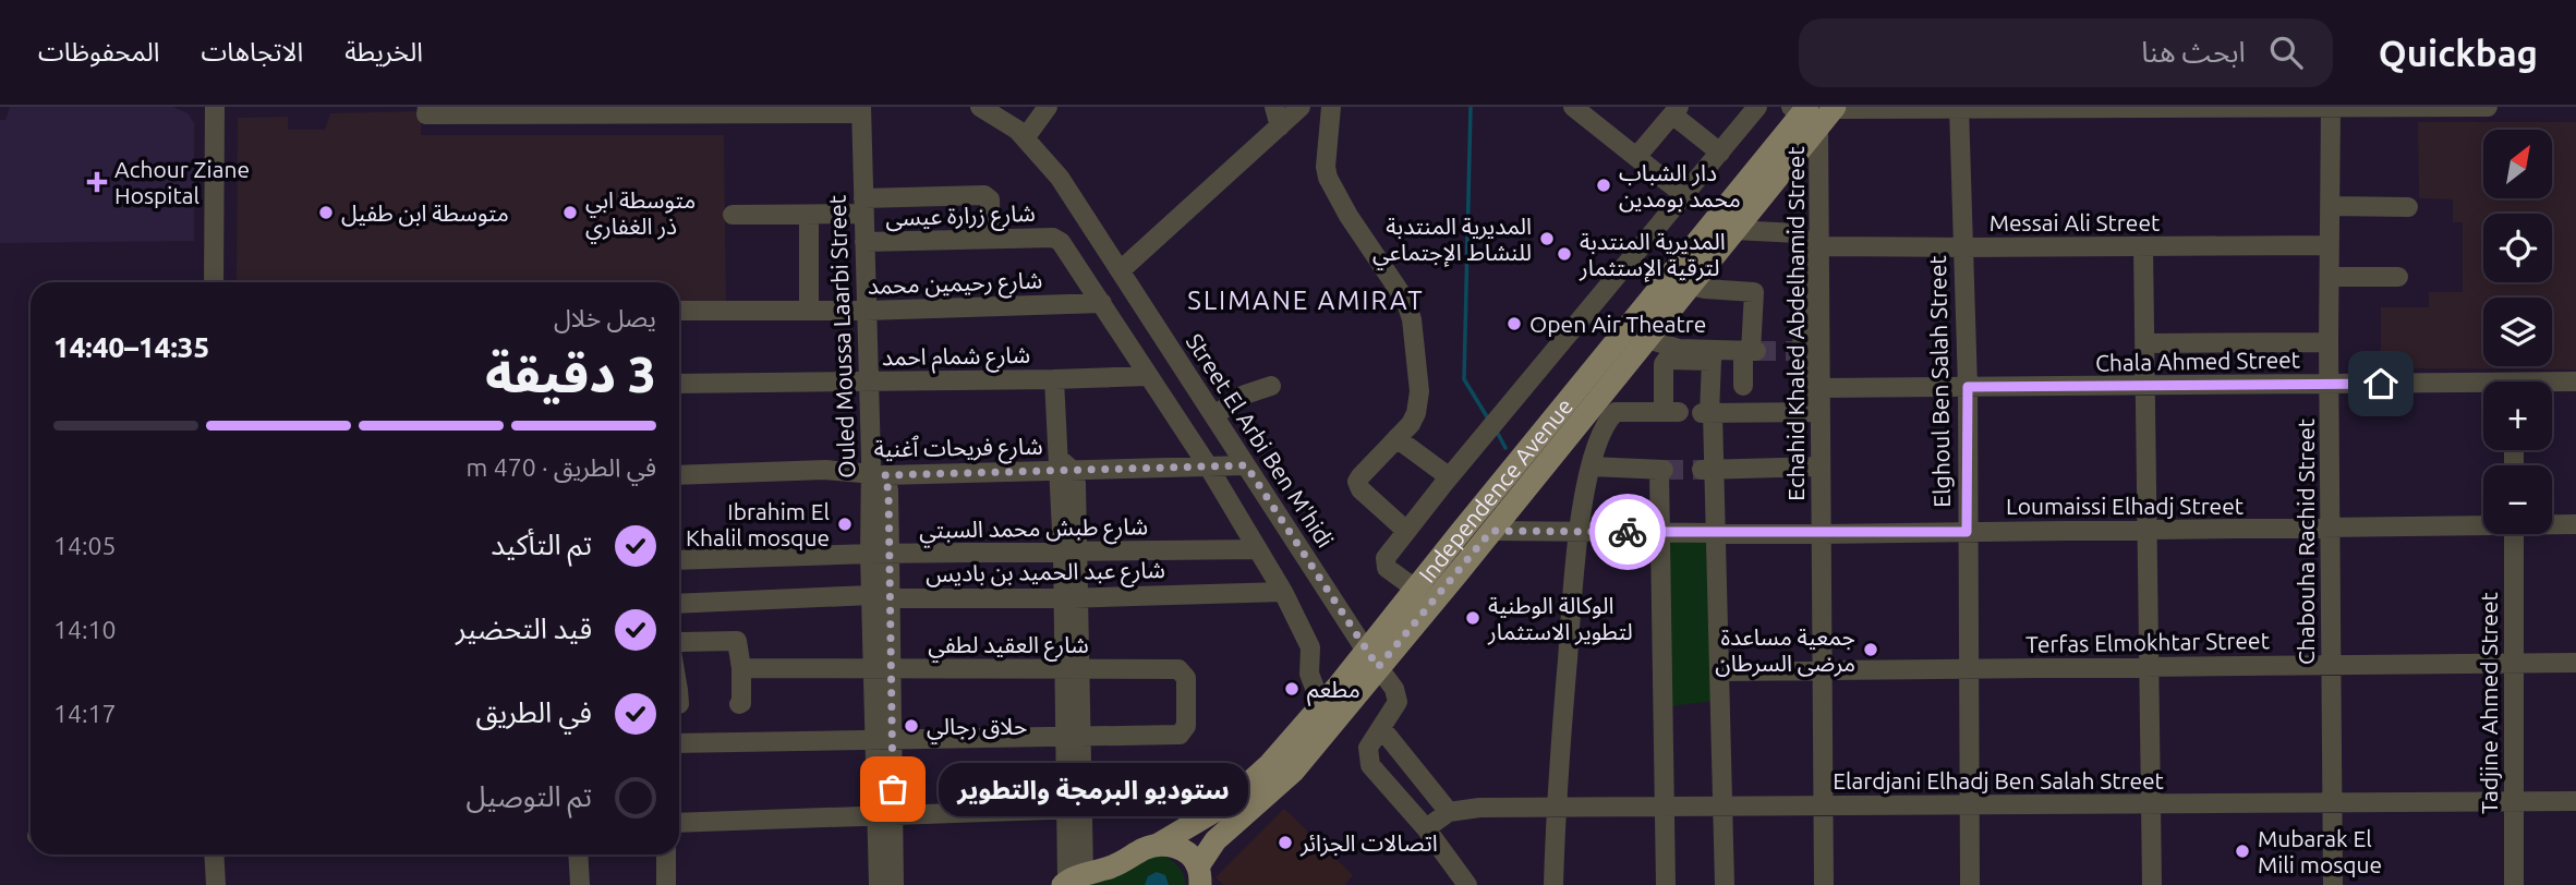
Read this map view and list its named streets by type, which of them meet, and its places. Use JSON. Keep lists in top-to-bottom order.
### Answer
{
  "streets": {
    "main road": ["Independence Avenue"],
    "street": [
      "شارع زرارة عيسى",
      "Messai Ali Street",
      "شارع رحيمين محمد",
      "Echahid Khaled Abdelhamid Street",
      "Ouled Moussa Laarbi Street",
      "شارع شمام احمد",
      "Chala Ahmed Street",
      "Elghoul Ben Salah Street",
      "Street El Arbi Ben M'hidi",
      "شارع فريحات ٱغنية",
      "Loumaissi Elhadj Street",
      "شارع طبش محمد السبتي",
      "Chabouha Rachid Street",
      "شارع عبد الحميد بن باديس",
      "Terfas Elmokhtar Street",
      "شارع العقيد لطفي",
      "Tadjine Ahmed Street",
      "Elardjani Elhadj Ben Salah Street"
    ]
  },
  "crossings": [
    ["شارع زرارة عيسى", "شارع رحيمين محمد"],
    ["شارع زرارة عيسى", "Ouled Moussa Laarbi Street"],
    ["Messai Ali Street", "Echahid Khaled Abdelhamid Street"],
    ["Messai Ali Street", "Elghoul Ben Salah Street"],
    ["Messai Ali Street", "Chabouha Rachid Street"],
    ["شارع رحيمين محمد", "Ouled Moussa Laarbi Street"],
    ["Echahid Khaled Abdelhamid Street", "Chala Ahmed Street"],
    ["Echahid Khaled Abdelhamid Street", "Independence Avenue"],
    ["Echahid Khaled Abdelhamid Street", "Loumaissi Elhadj Street"],
    ["Echahid Khaled Abdelhamid Street", "Terfas Elmokhtar Street"],
    ["Echahid Khaled Abdelhamid Street", "Elardjani Elhadj Ben Salah Street"],
    ["Ouled Moussa Laarbi Street", "شارع شمام احمد"],
    ["Ouled Moussa Laarbi Street", "شارع فريحات ٱغنية"],
    ["Ouled Moussa Laarbi Street", "شارع طبش محمد السبتي"],
    ["Ouled Moussa Laarbi Street", "شارع عبد الحميد بن باديس"],
    ["Ouled Moussa Laarbi Street", "شارع العقيد لطفي"],
    ["Chala Ahmed Street", "Elghoul Ben Salah Street"],
    ["Chala Ahmed Street", "Chabouha Rachid Street"],
    ["Elghoul Ben Salah Street", "Loumaissi Elhadj Street"],
    ["Elghoul Ben Salah Street", "Terfas Elmokhtar Street"],
    ["Elghoul Ben Salah Street", "Elardjani Elhadj Ben Salah Street"],
    ["Street El Arbi Ben M'hidi", "شارع فريحات ٱغنية"],
    ["Street El Arbi Ben M'hidi", "Independence Avenue"],
    ["Independence Avenue", "Loumaissi Elhadj Street"],
    ["Loumaissi Elhadj Street", "Chabouha Rachid Street"],
    ["Chabouha Rachid Street", "Terfas Elmokhtar Street"],
    ["Chabouha Rachid Street", "Elardjani Elhadj Ben Salah Street"],
    ["Terfas Elmokhtar Street", "Tadjine Ahmed Street"],
    ["Tadjine Ahmed Street", "Elardjani Elhadj Ben Salah Street"]
  ],
  "districts": ["SLIMANE AMIRAT"],
  "places": {
    "health": ["Achour Ziane Hospital"],
    "other": [
      "دار الشباب محمد بومدين",
      "متوسطة ابن طفيل",
      "متوسطة ابي ذر الغفاري",
      "المديرية المنتدبة للنشاط الإجتماعي",
      "المديرية المنتدبة لترقية الإستثمار",
      "Open Air Theatre",
      "Ibrahim El Khalil mosque",
      "الوكالة الوطنية لتطوير الاستثمار",
      "جمعية مساعدة مرضى السرطان",
      "مطعم",
      "حلاق رجالي",
      "ستوديو البرمجة والتطوير",
      "اتصالات الجزائر",
      "Mubarak El Mili mosque"
    ]
  },
  "north": "top right",
  "page": {
    "header": "Quickbag",
    "search": "ابحث هنا",
    "nav": ["الخريطة", "الاتجاهات", "المحفوظات"],
    "map_buttons": ["+", "−"],
    "heading": ["3 دقيقة", "يصل خلال", "14:35–14:40"],
    "bar": "في الطريق · 470 m",
    "list": [
      ["تم التأكيد", "14:05"],
      ["قيد التحضير", "14:10"],
      ["في الطريق", "14:17"],
      "تم التوصيل"
    ],
    "bubble": "ستوديو البرمجة والتطوير"
  }
}
